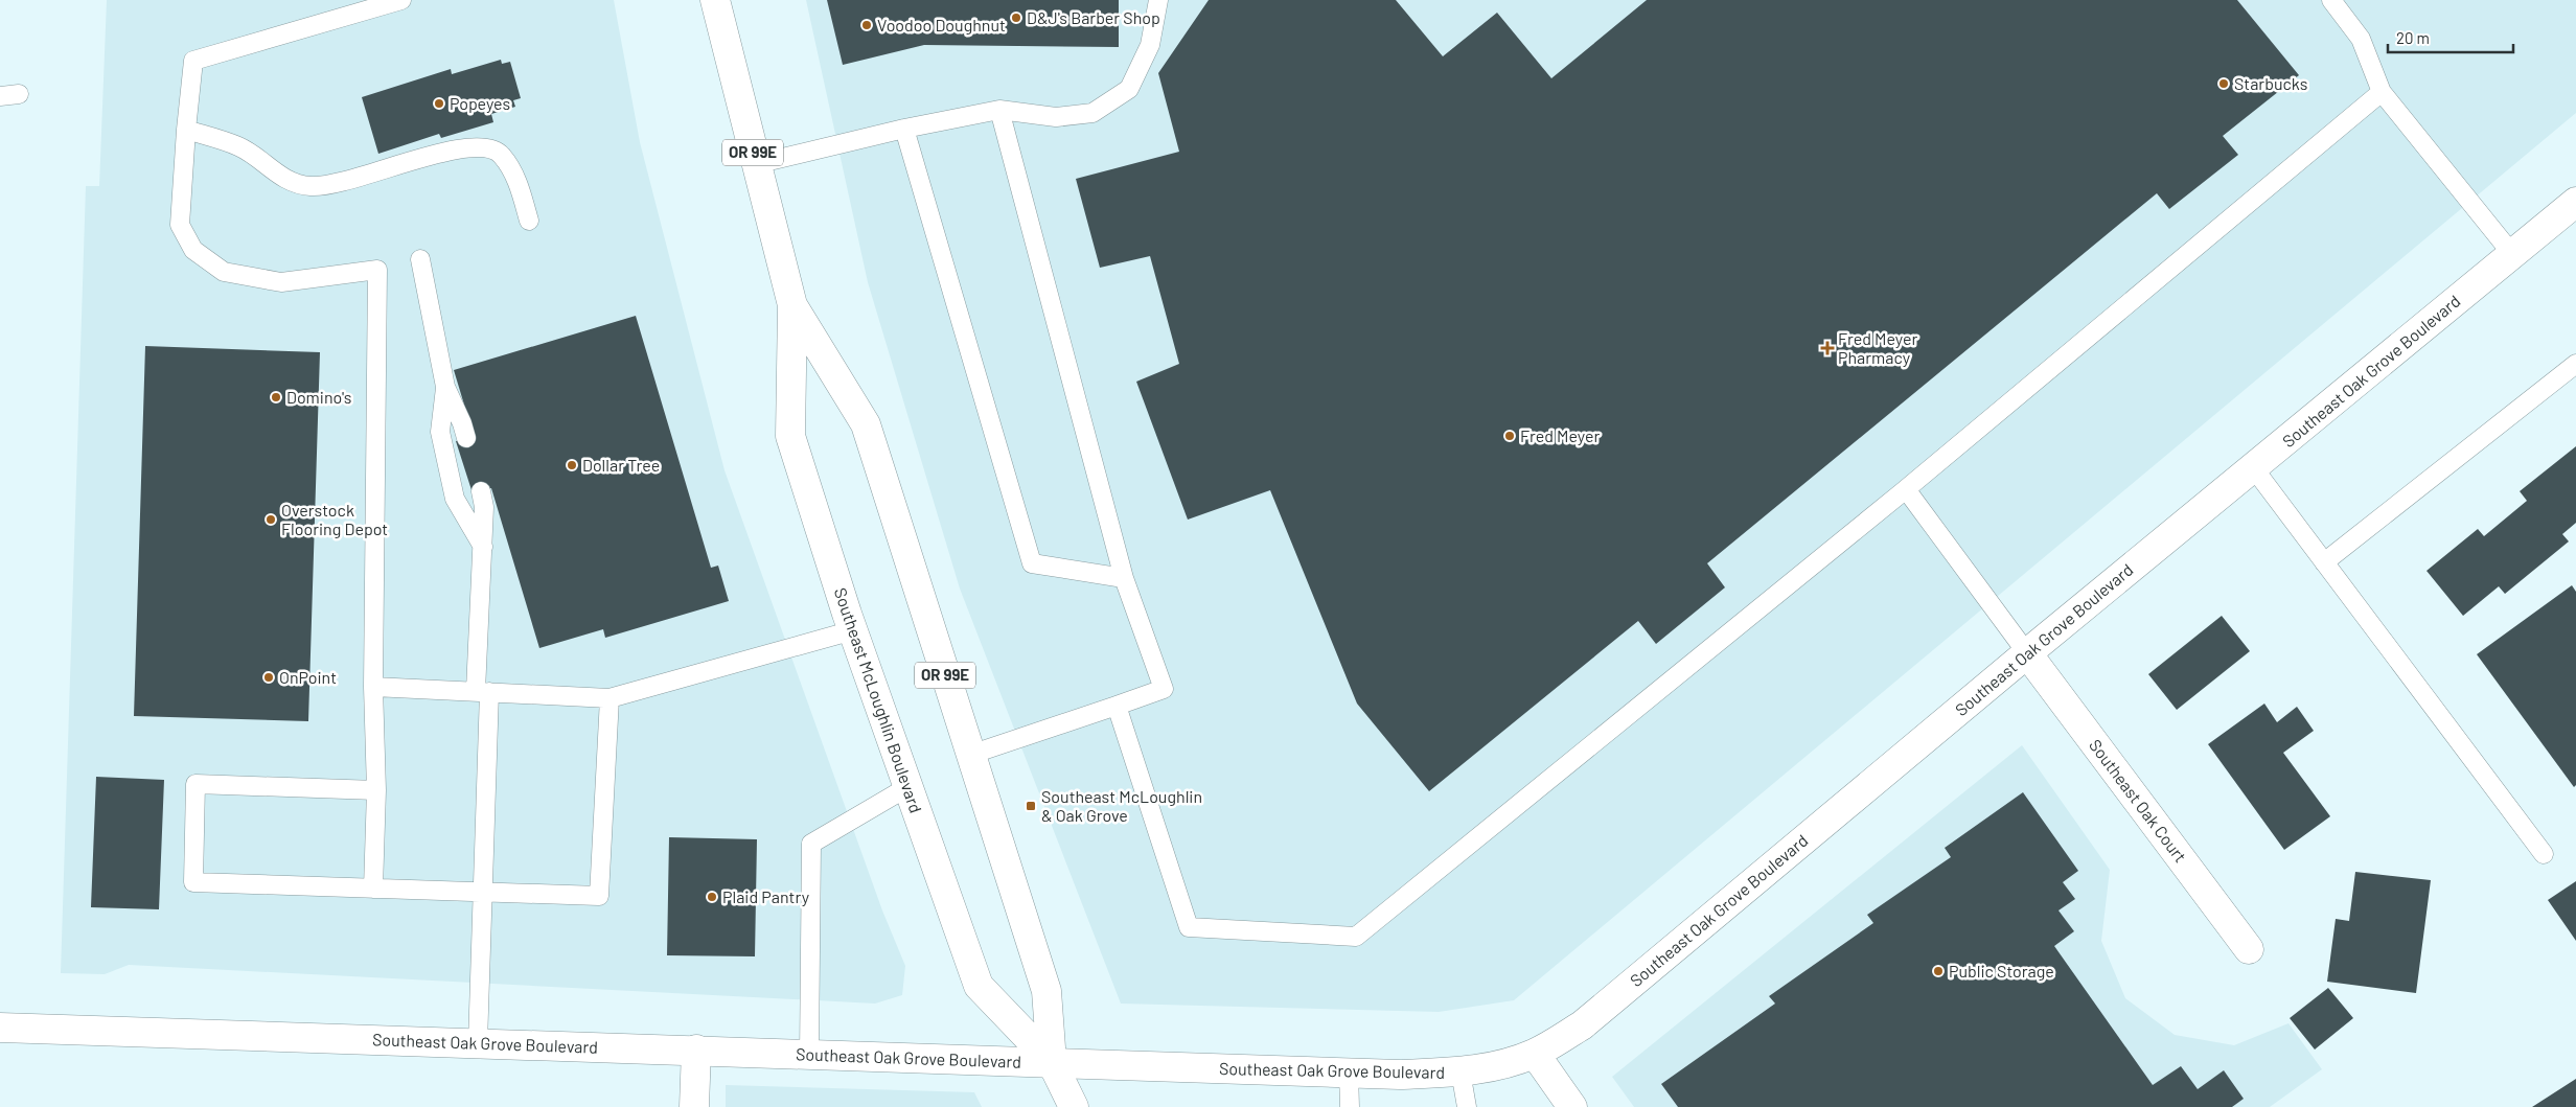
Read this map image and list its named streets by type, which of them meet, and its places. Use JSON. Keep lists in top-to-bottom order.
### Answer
{
  "streets": {
    "main road": [
      "OR 99E",
      "Southeast Oak Grove Boulevard",
      "Southeast McLoughlin Boulevard",
      "Southeast Oak Court"
    ]
  },
  "crossings": [
    ["Southeast Oak Grove Boulevard", "Southeast McLoughlin Boulevard"],
    ["Southeast Oak Grove Boulevard", "Southeast Oak Court"]
  ],
  "places": {
    "other": [
      "D&J's Barber Shop",
      "Voodoo Doughnut",
      "Starbucks",
      "Popeyes",
      "Domino's",
      "Fred Meyer",
      "Dollar Tree",
      "Overstock Flooring Depot",
      "OnPoint",
      "Plaid Pantry",
      "Public Storage"
    ],
    "health": ["Fred Meyer Pharmacy"],
    "transit": ["Southeast McLoughlin & Oak Grove"]
  },
  "scale_bar": "20 m"
}
